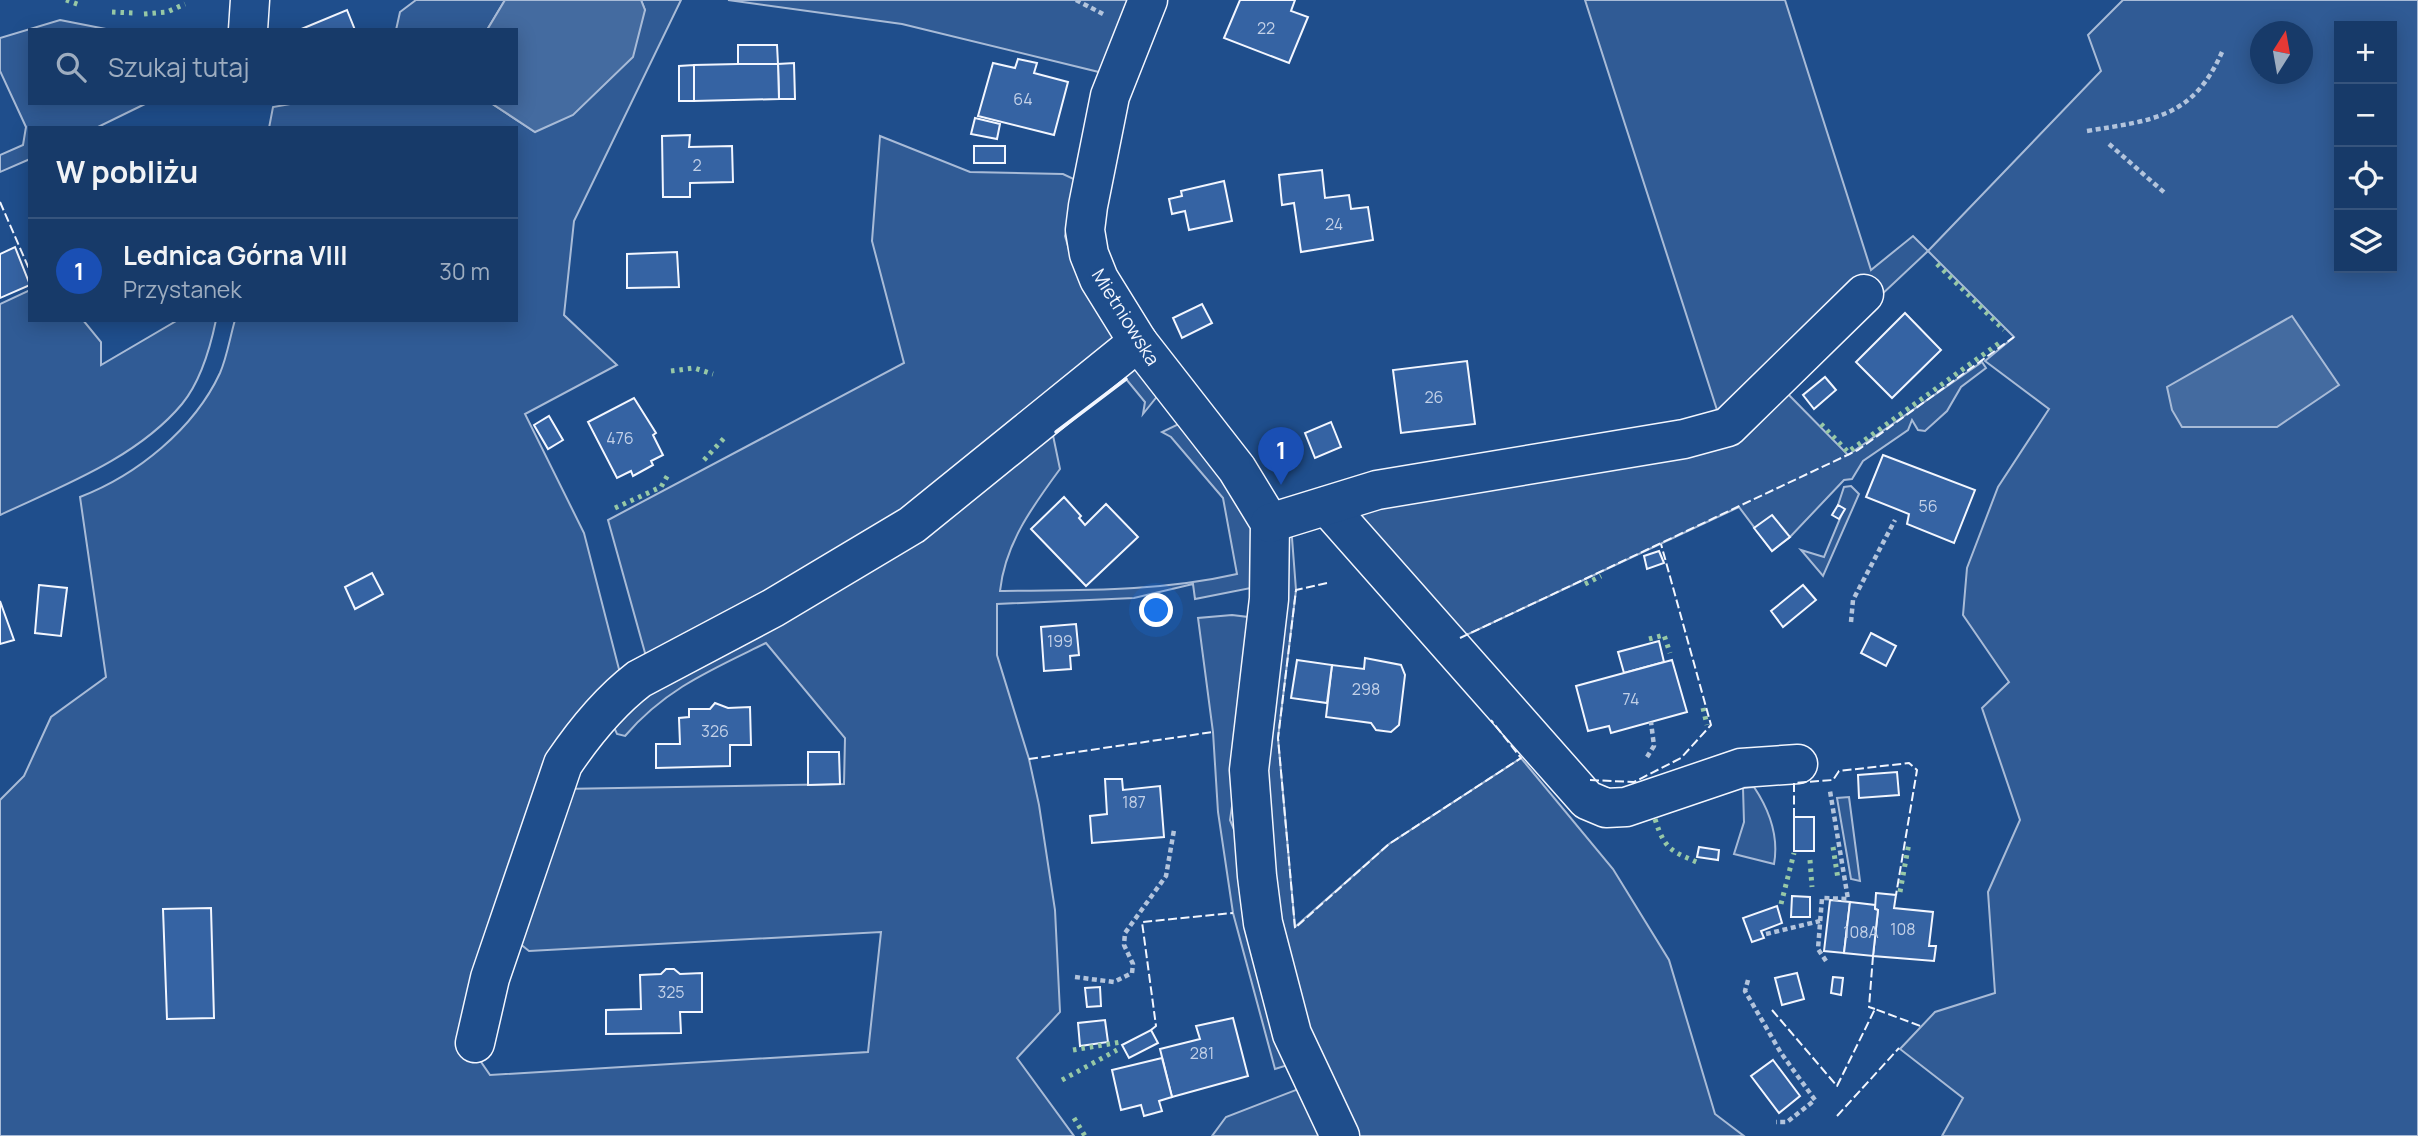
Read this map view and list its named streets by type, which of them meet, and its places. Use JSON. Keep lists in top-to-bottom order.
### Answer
{
  "streets": {
    "street": ["Mietniowska"]
  },
  "house_numbers": [
    "22",
    "64",
    "2",
    "24",
    "26",
    "476",
    "56",
    "199",
    "298",
    "74",
    "326",
    "187",
    "108",
    "108A",
    "325",
    "281"
  ],
  "north": "top",
  "page": {
    "map_buttons": ["+", "−"],
    "search": "Szukaj tutaj",
    "heading": "W pobliżu",
    "list": [
      {
        "mark": "1",
        "name": "Lednica Górna VIII",
        "note": "Przystanek",
        "value": "30 m"
      }
    ],
    "pins": "1"
  }
}
